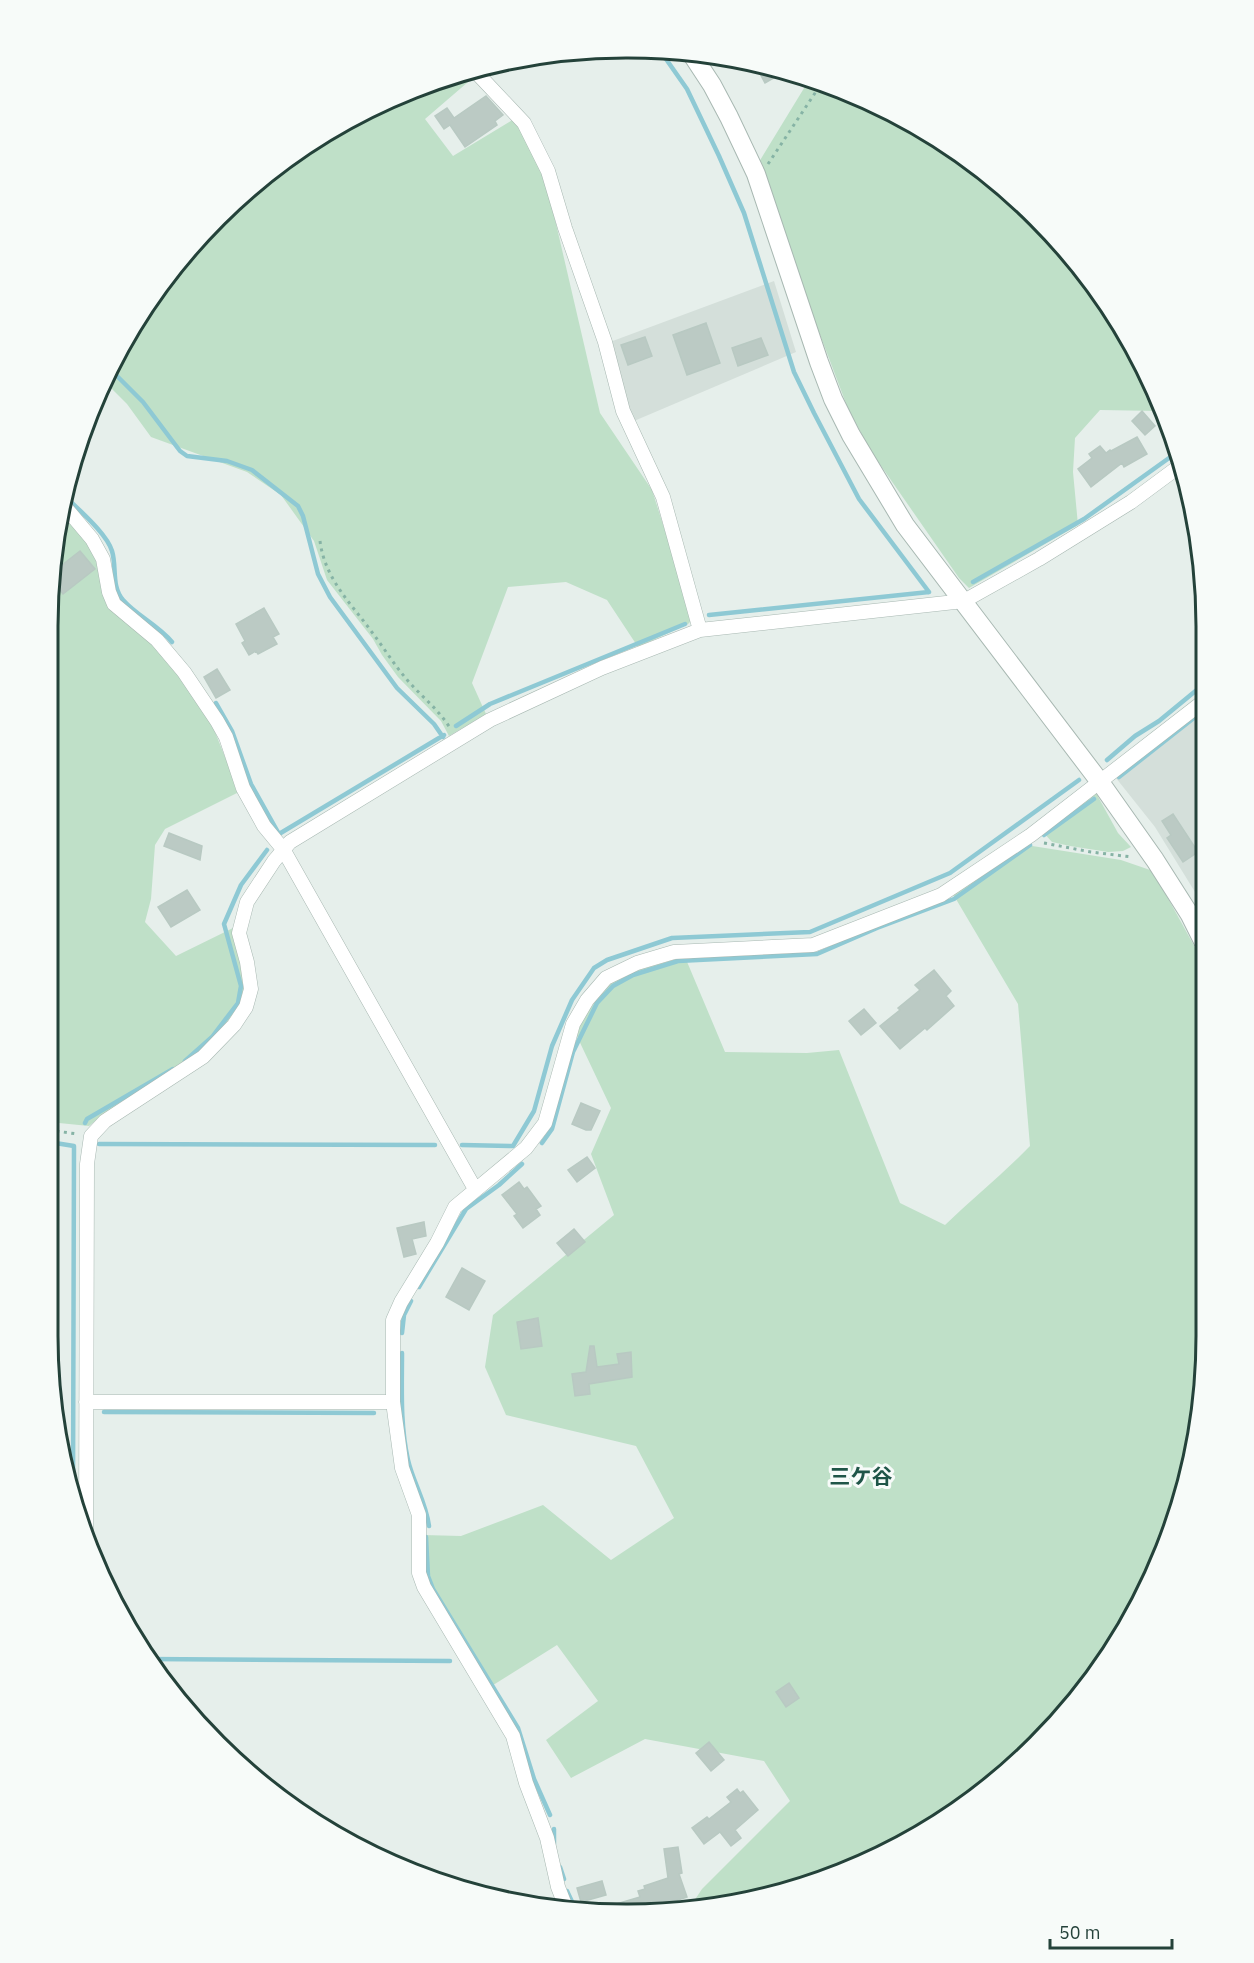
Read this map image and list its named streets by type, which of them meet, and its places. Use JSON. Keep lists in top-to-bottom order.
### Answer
{
  "districts": ["三ケ谷"],
  "scale_bar": "50 m"
}
